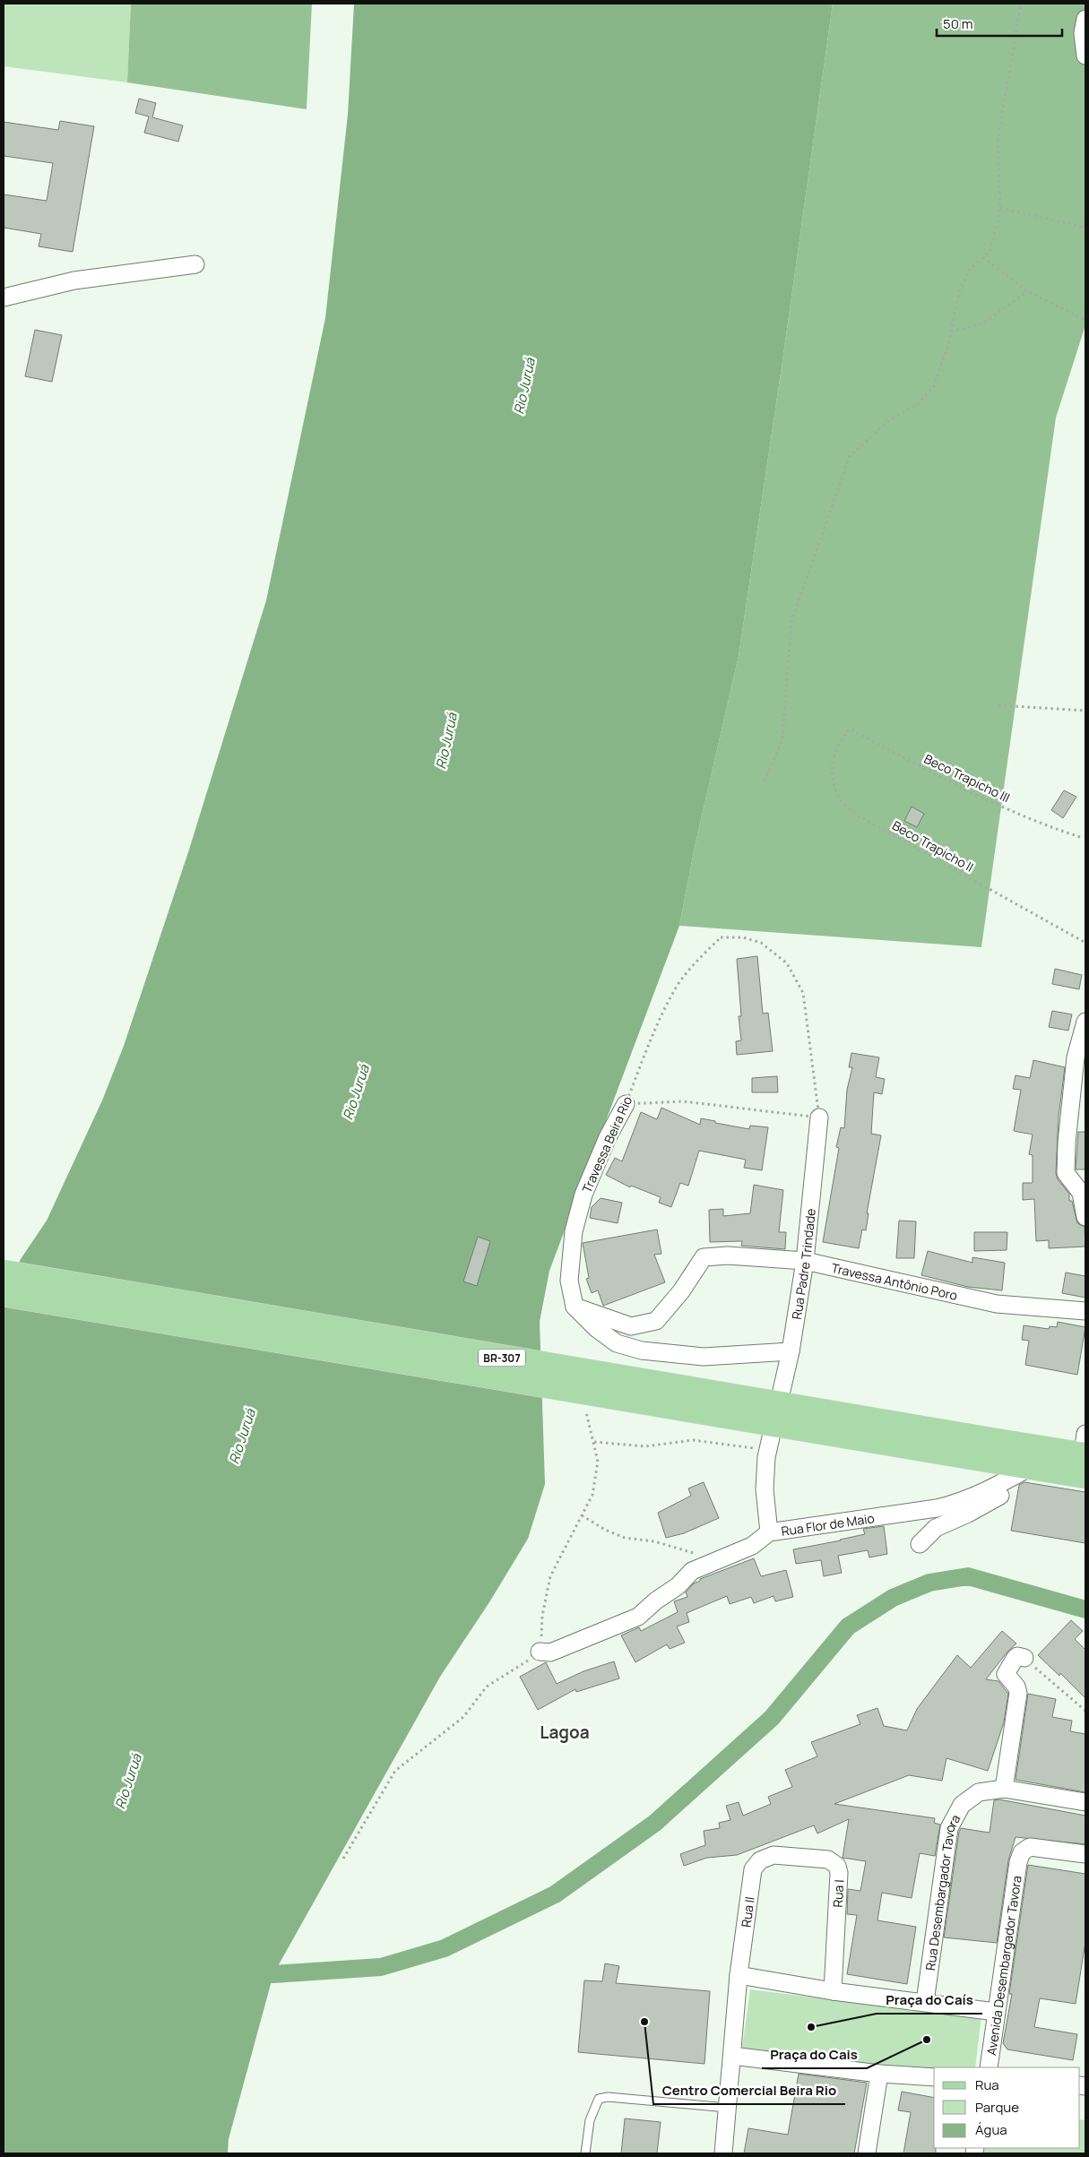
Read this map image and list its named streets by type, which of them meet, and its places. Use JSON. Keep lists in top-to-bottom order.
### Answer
{
  "streets": {
    "main road": ["BR-307"],
    "street": [
      "Travessa Beira Rio",
      "Rua Padre Trindade",
      "Travessa Antônio Poro",
      "Rua Flor de Maio",
      "Rua I",
      "Rua Desembargador Tavora",
      "Rua II",
      "Avenida Desembargador Tavora"
    ],
    "path": ["Beco Trapicho III", "Beco Trapicho II"]
  },
  "crossings": [
    ["Beco Trapicho III", "Beco Trapicho II"],
    ["Travessa Beira Rio", "Rua Padre Trindade"],
    ["Travessa Beira Rio", "Travessa Antônio Poro"],
    ["Rua Padre Trindade", "Travessa Antônio Poro"],
    ["Rua Padre Trindade", "Rua Flor de Maio"],
    ["BR-307", "Rua Flor de Maio"],
    ["Rua I", "Rua II"]
  ],
  "districts": ["Lagoa"],
  "water": ["Rio Juruá"],
  "places": ["Centro Comercial Beira Rio", "Praça do Caís", "Praça do Cais"],
  "legend": ["Rua", "Parque", "Água"],
  "scale_bar": "50 m"
}
